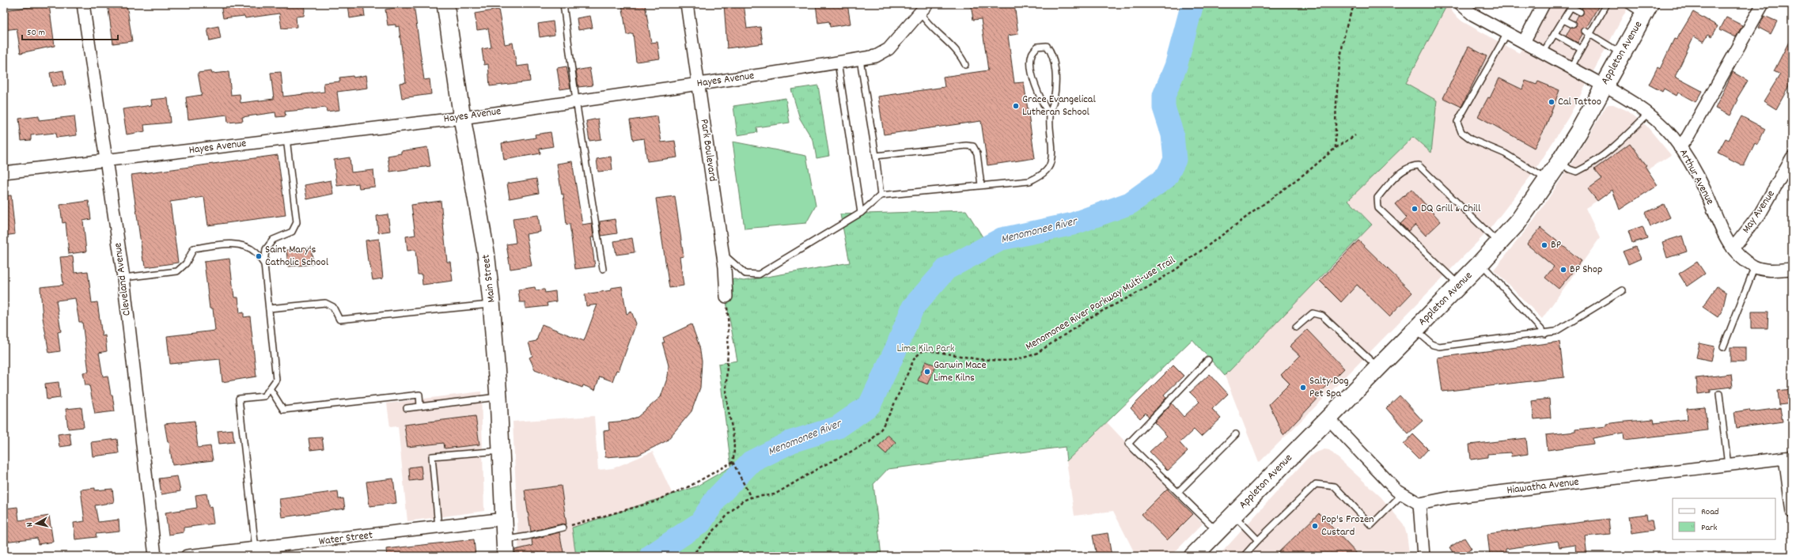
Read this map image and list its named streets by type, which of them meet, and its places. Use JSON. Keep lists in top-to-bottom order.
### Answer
{
  "streets": {
    "main road": ["Appleton Avenue", "Main Street"],
    "street": [
      "Hayes Avenue",
      "Park Boulevard",
      "Arthur Avenue",
      "May Avenue",
      "Cleveland Avenue",
      "Hiawatha Avenue",
      "Water Street"
    ],
    "path": ["Menomonee River Parkway Multi-use Trail"]
  },
  "crossings": [
    ["Appleton Avenue", "Arthur Avenue"],
    ["Hayes Avenue", "Park Boulevard"],
    ["Hayes Avenue", "Main Street"],
    ["Hayes Avenue", "Cleveland Avenue"],
    ["Arthur Avenue", "May Avenue"],
    ["Main Street", "Water Street"]
  ],
  "water": ["Menomonee River"],
  "parks": ["Lime Kiln Park"],
  "places": [
    "Cal Tattoo",
    "Grace Evangelical Lutheran School",
    "DQ Grill & Chill",
    "BP",
    "Saint Mary's Catholic School",
    "BP Shop",
    "Garwin Mace Lime Kilns",
    "Salty Dog Pet Spa",
    "Pop's Frozen Custard"
  ],
  "legend": ["Road", "Park"],
  "scale_bar": "50 m",
  "north": "left"
}
